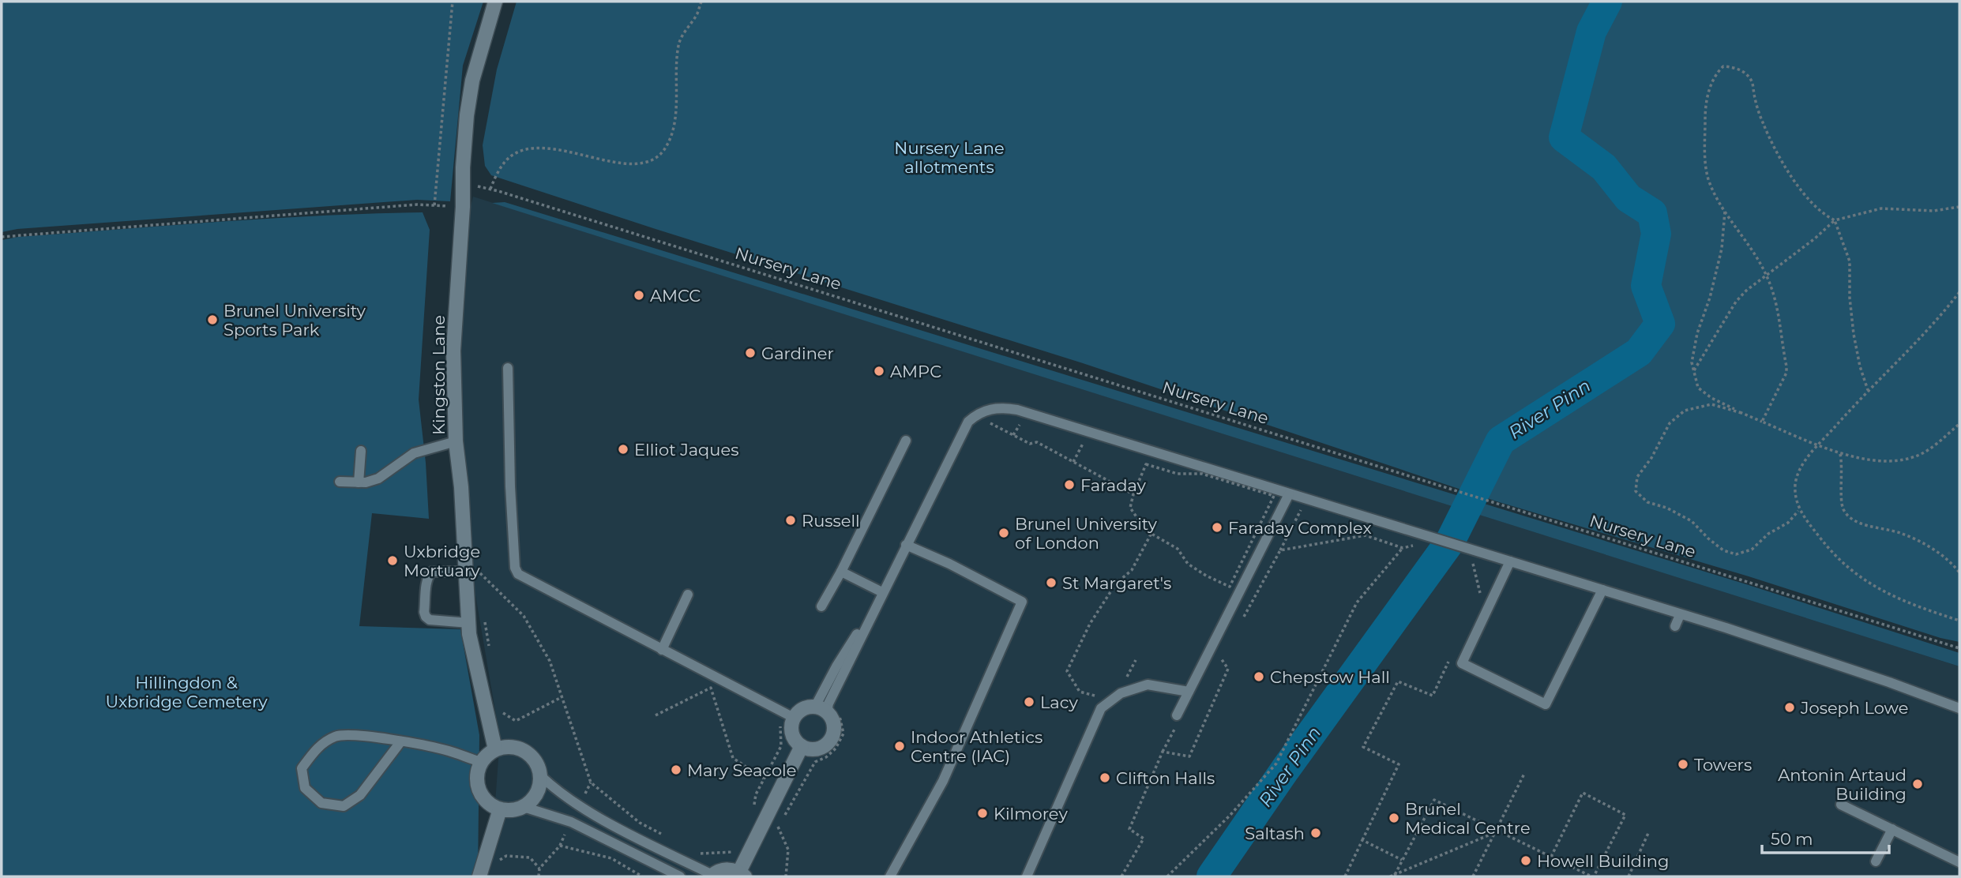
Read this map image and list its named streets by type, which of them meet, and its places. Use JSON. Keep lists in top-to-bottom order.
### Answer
{
  "streets": {
    "street": ["Kingston Lane"],
    "path": ["Nursery Lane"]
  },
  "crossings": [
    ["Nursery Lane", "Kingston Lane"]
  ],
  "water": ["River Pinn"],
  "parks": ["Nursery Lane allotments", "Hillingdon & Uxbridge Cemetery"],
  "places": [
    "AMCC",
    "Brunel University Sports Park",
    "Gardiner",
    "AMPC",
    "Elliot Jaques",
    "Faraday",
    "Russell",
    "Faraday Complex",
    "Brunel University of London",
    "Uxbridge Mortuary",
    "St Margaret's",
    "Chepstow Hall",
    "Lacy",
    "Joseph Lowe",
    "Indoor Athletics Centre (IAC)",
    "Towers",
    "Mary Seacole",
    "Clifton Halls",
    "Antonin Artaud Building",
    "Kilmorey",
    "Brunel Medical Centre",
    "Saltash",
    "Howell Building"
  ],
  "scale_bar": "50 m"
}
